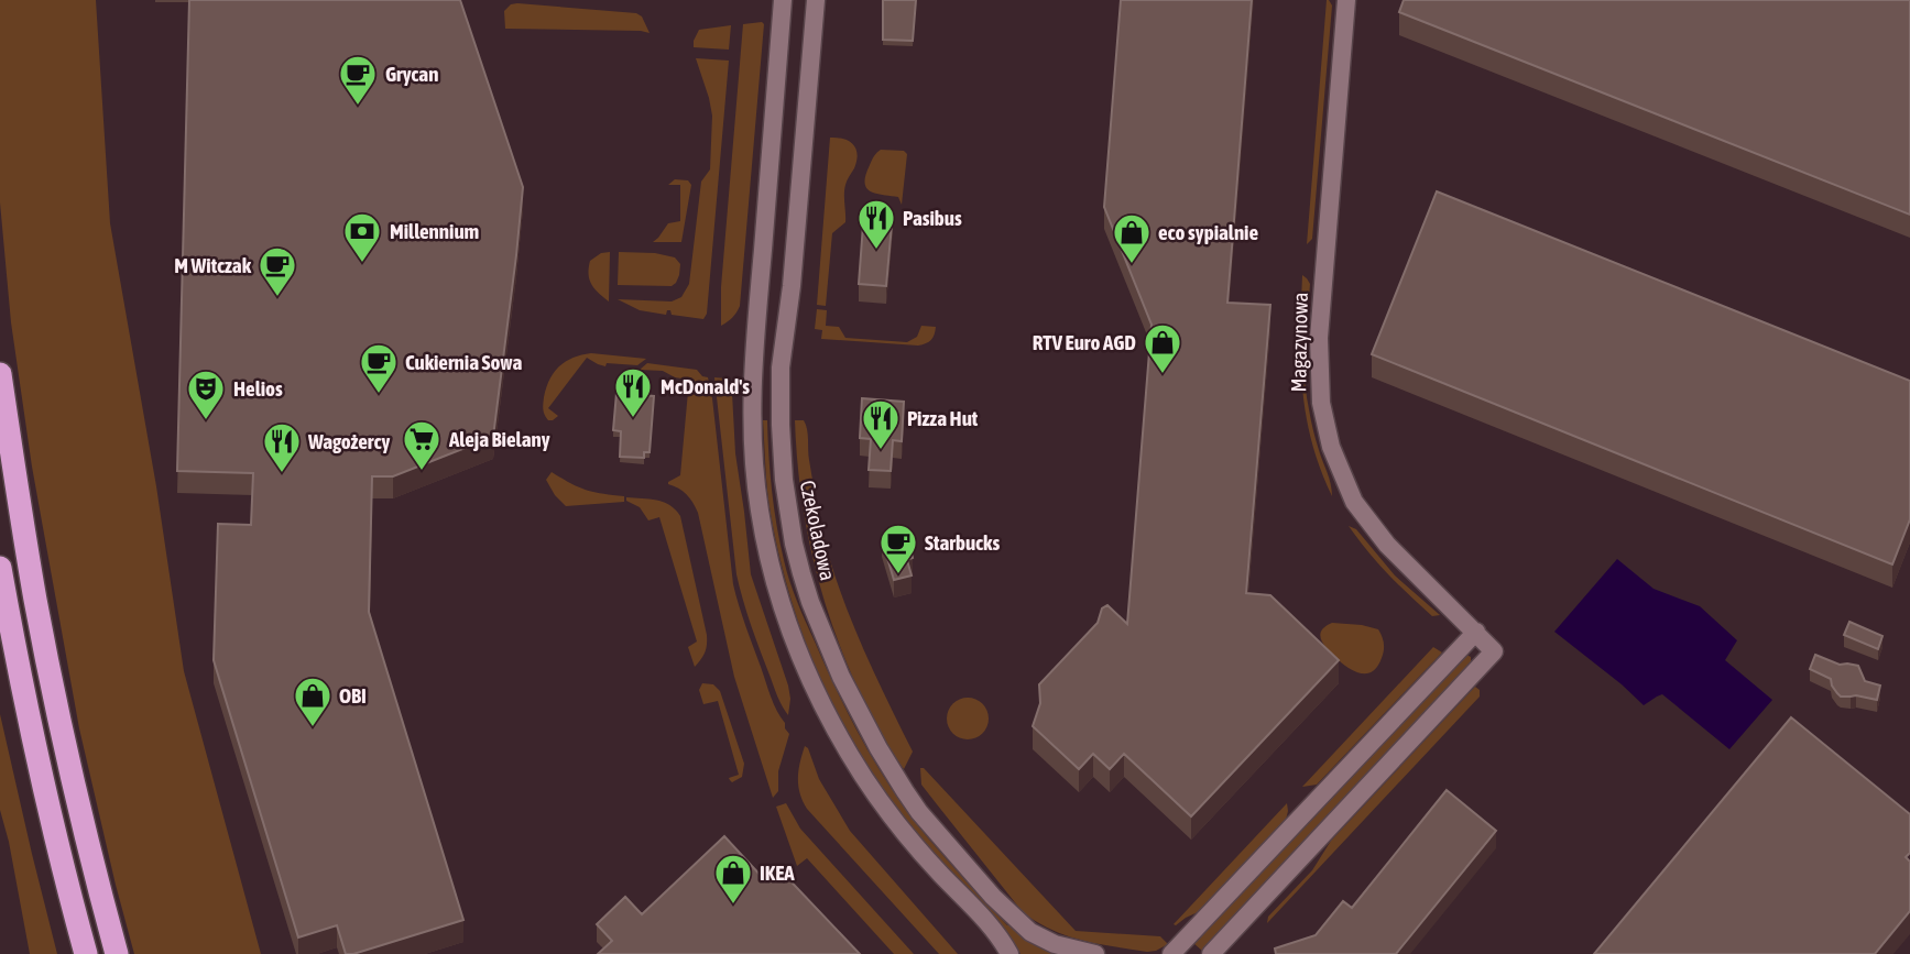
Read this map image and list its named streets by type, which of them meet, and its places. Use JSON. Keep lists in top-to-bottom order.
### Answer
{
  "streets": {
    "street": ["Magazynowa", "Czekoladowa"]
  },
  "places": {
    "cafe": [
      "Grycan",
      "M Witczak",
      "Cukiernia Sowa",
      "Starbucks"
    ],
    "restaurant": [
      "Pasibus",
      "McDonald's",
      "Pizza Hut",
      "Wagożercy"
    ],
    "bank": ["Millennium"],
    "shop": [
      "eco sypialnie",
      "RTV Euro AGD",
      "OBI",
      "IKEA"
    ],
    "theatre": ["Helios"],
    "supermarket": ["Aleja Bielany"]
  }
}
